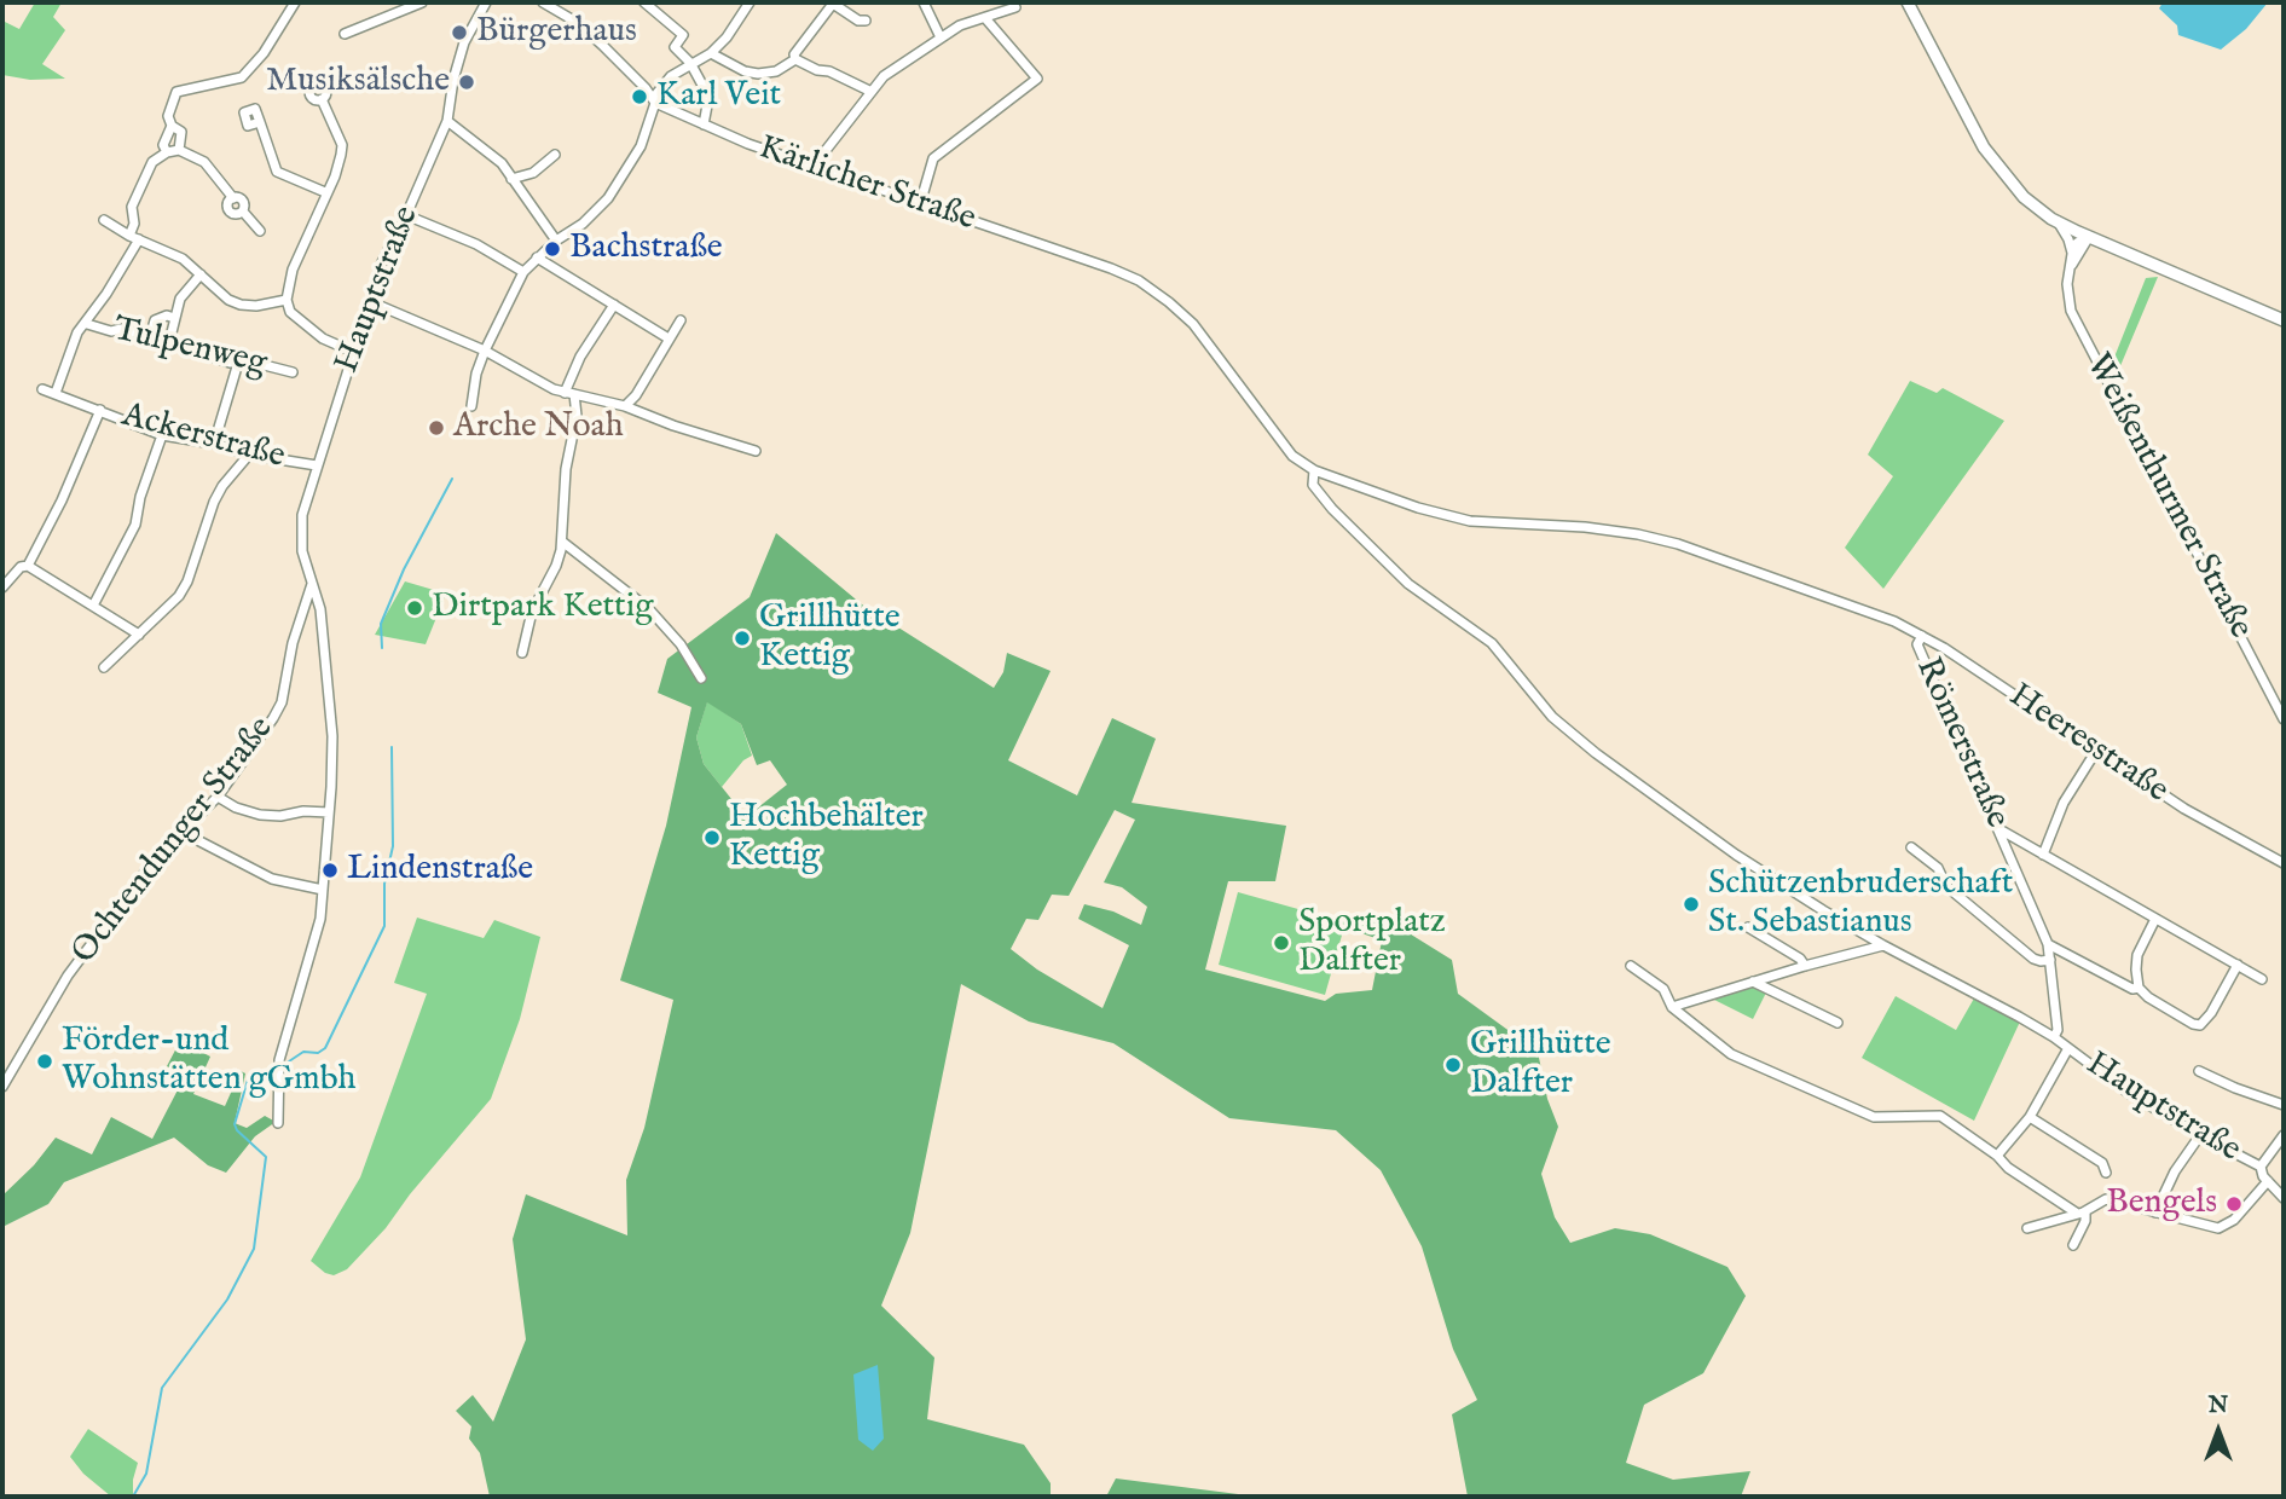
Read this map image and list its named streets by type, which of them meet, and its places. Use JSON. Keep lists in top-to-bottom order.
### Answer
{
  "streets": {
    "street": [
      "Kärlicher Straße",
      "Hauptstraße",
      "Tulpenweg",
      "Ackerstraße",
      "Weißenthurmer Straße",
      "Römerstraße",
      "Heeresstraße",
      "Ochtendunger Straße"
    ]
  },
  "crossings": [
    ["Kärlicher Straße", "Hauptstraße"],
    ["Kärlicher Straße", "Heeresstraße"],
    ["Hauptstraße", "Ackerstraße"],
    ["Hauptstraße", "Römerstraße"],
    ["Hauptstraße", "Heeresstraße"],
    ["Hauptstraße", "Ochtendunger Straße"],
    ["Römerstraße", "Heeresstraße"]
  ],
  "places": [
    "Bürgerhaus",
    "Musiksälsche",
    "Karl Veit",
    "Bachstraße",
    "Arche Noah",
    "Dirtpark Kettig",
    "Grillhütte Kettig",
    "Hochbehälter Kettig",
    "Lindenstraße",
    "Schützenbruderschaft St. Sebastianus",
    "Sportplatz Dalfter",
    "Förder-und Wohnstätten gGmbh",
    "Grillhütte Dalfter",
    "Bengels"
  ],
  "north": "top"
}
